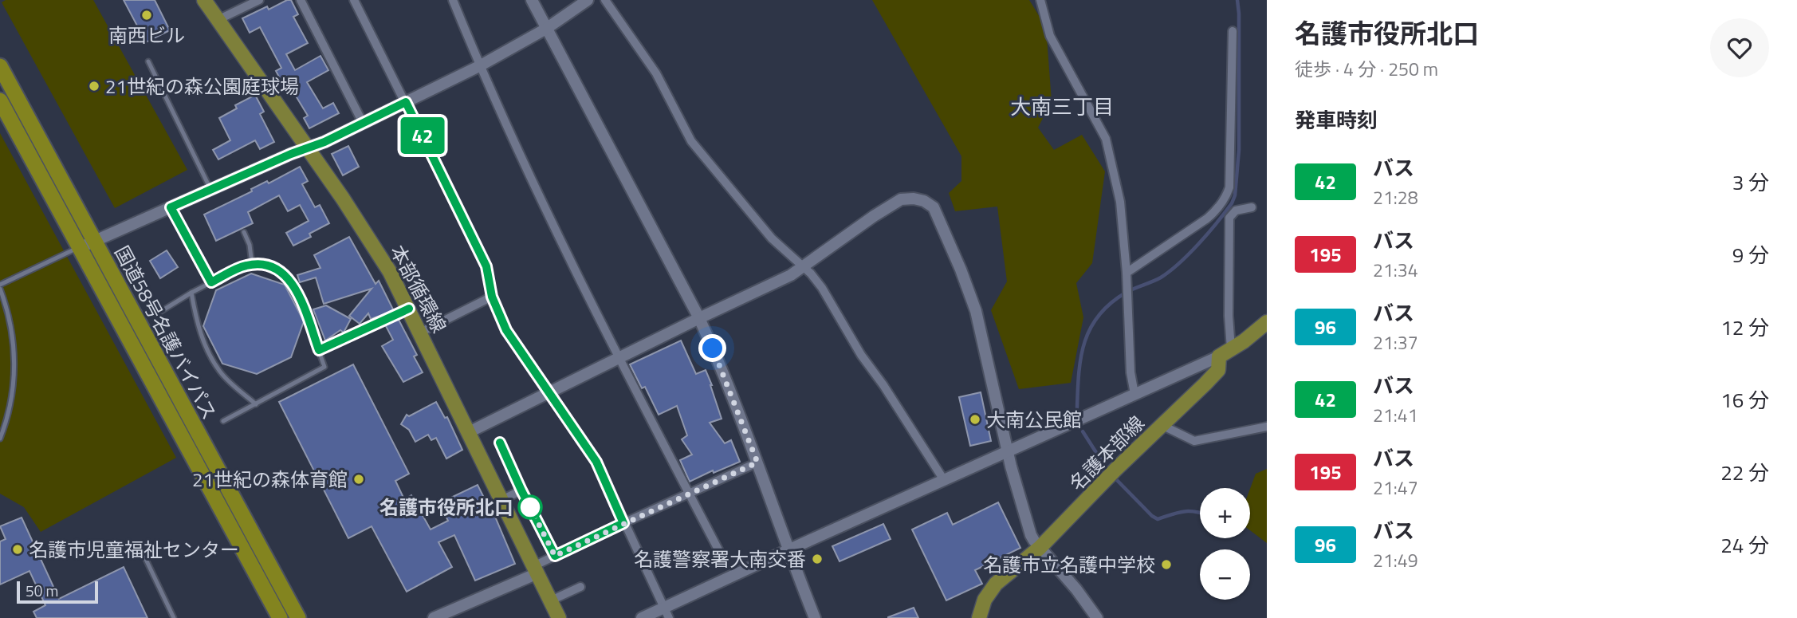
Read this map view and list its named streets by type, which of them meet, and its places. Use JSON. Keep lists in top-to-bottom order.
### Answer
{
  "streets": {
    "highway": ["国道58号名護バイパス"],
    "main road": ["本部循環線", "名護本部線"]
  },
  "districts": ["大南三丁目"],
  "places": [
    "南西ビル",
    "21世紀の森公園庭球場",
    "大南公民館",
    "21世紀の森体育館",
    "名護市役所北口",
    "名護市児童福祉センター",
    "名護警察署大南交番",
    "名護市立名護中学校"
  ],
  "lines": ["bus line 42"],
  "scale_bar": "50 m",
  "page": {
    "on_map": "42",
    "heading": [
      ["名護市役所北口", "徒歩 · 4 分 · 250 m"],
      "発車時刻"
    ],
    "list": [
      {
        "mark": "42",
        "name": "バス",
        "note": "21:28",
        "value": "3 分"
      },
      {
        "mark": "195",
        "name": "バス",
        "note": "21:34",
        "value": "9 分"
      },
      {
        "mark": "96",
        "name": "バス",
        "note": "21:37",
        "value": "12 分"
      },
      {
        "mark": "42",
        "name": "バス",
        "note": "21:41",
        "value": "16 分"
      },
      {
        "mark": "195",
        "name": "バス",
        "note": "21:47",
        "value": "22 分"
      },
      {
        "mark": "96",
        "name": "バス",
        "note": "21:49",
        "value": "24 分"
      }
    ],
    "map_buttons": ["+", "−"],
    "scale": "50 m"
  }
}
